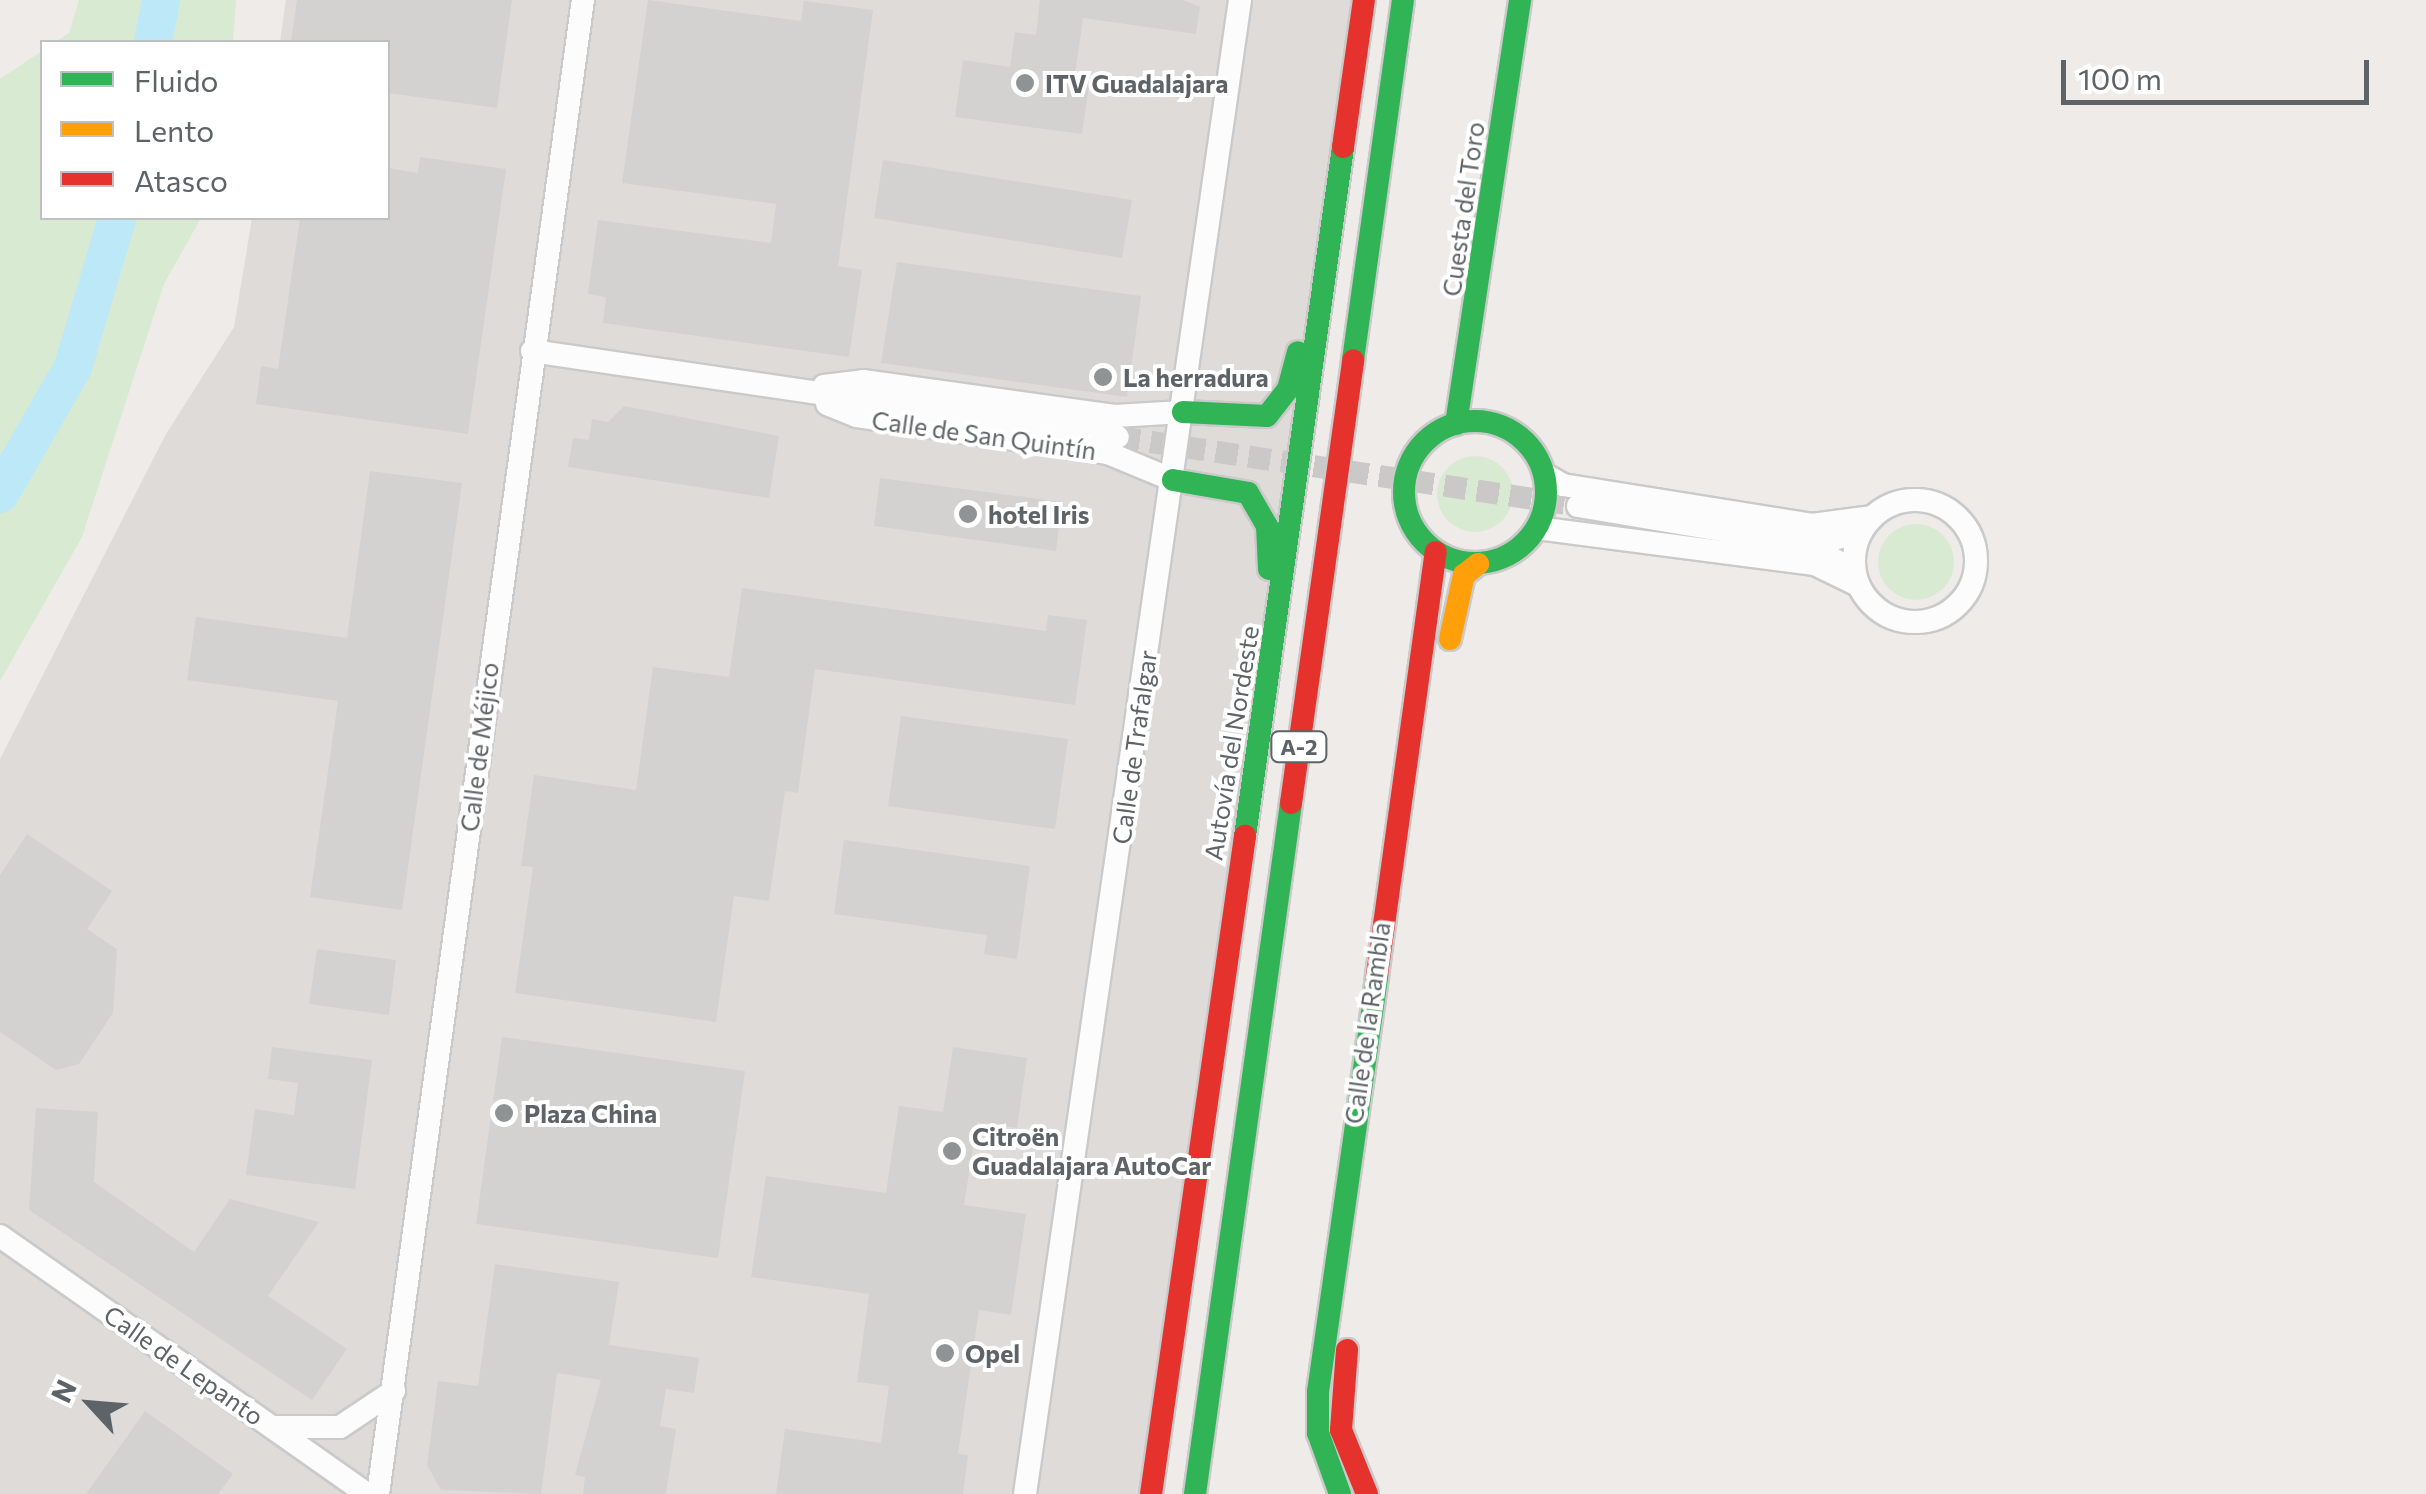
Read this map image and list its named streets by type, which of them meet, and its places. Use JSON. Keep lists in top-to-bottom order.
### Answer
{
  "streets": {
    "main road": [
      "Cuesta del Toro",
      "Autovía del Nordeste",
      "A-2",
      "Calle de la Rambla"
    ],
    "street": [
      "Calle de San Quintín",
      "Calle de Méjico",
      "Calle de Trafalgar",
      "Calle de Lepanto"
    ]
  },
  "crossings": [
    ["Cuesta del Toro", "Calle de la Rambla"],
    ["Calle de San Quintín", "Calle de Méjico"],
    ["Calle de San Quintín", "Calle de Trafalgar"]
  ],
  "places": [
    "ITV Guadalajara",
    "La herradura",
    "hotel Iris",
    "Plaza China",
    "Citroën Guadalajara AutoCar",
    "Opel"
  ],
  "legend": ["Fluido", "Lento", "Atasco"],
  "scale_bar": "100 m",
  "north": "top left"
}
